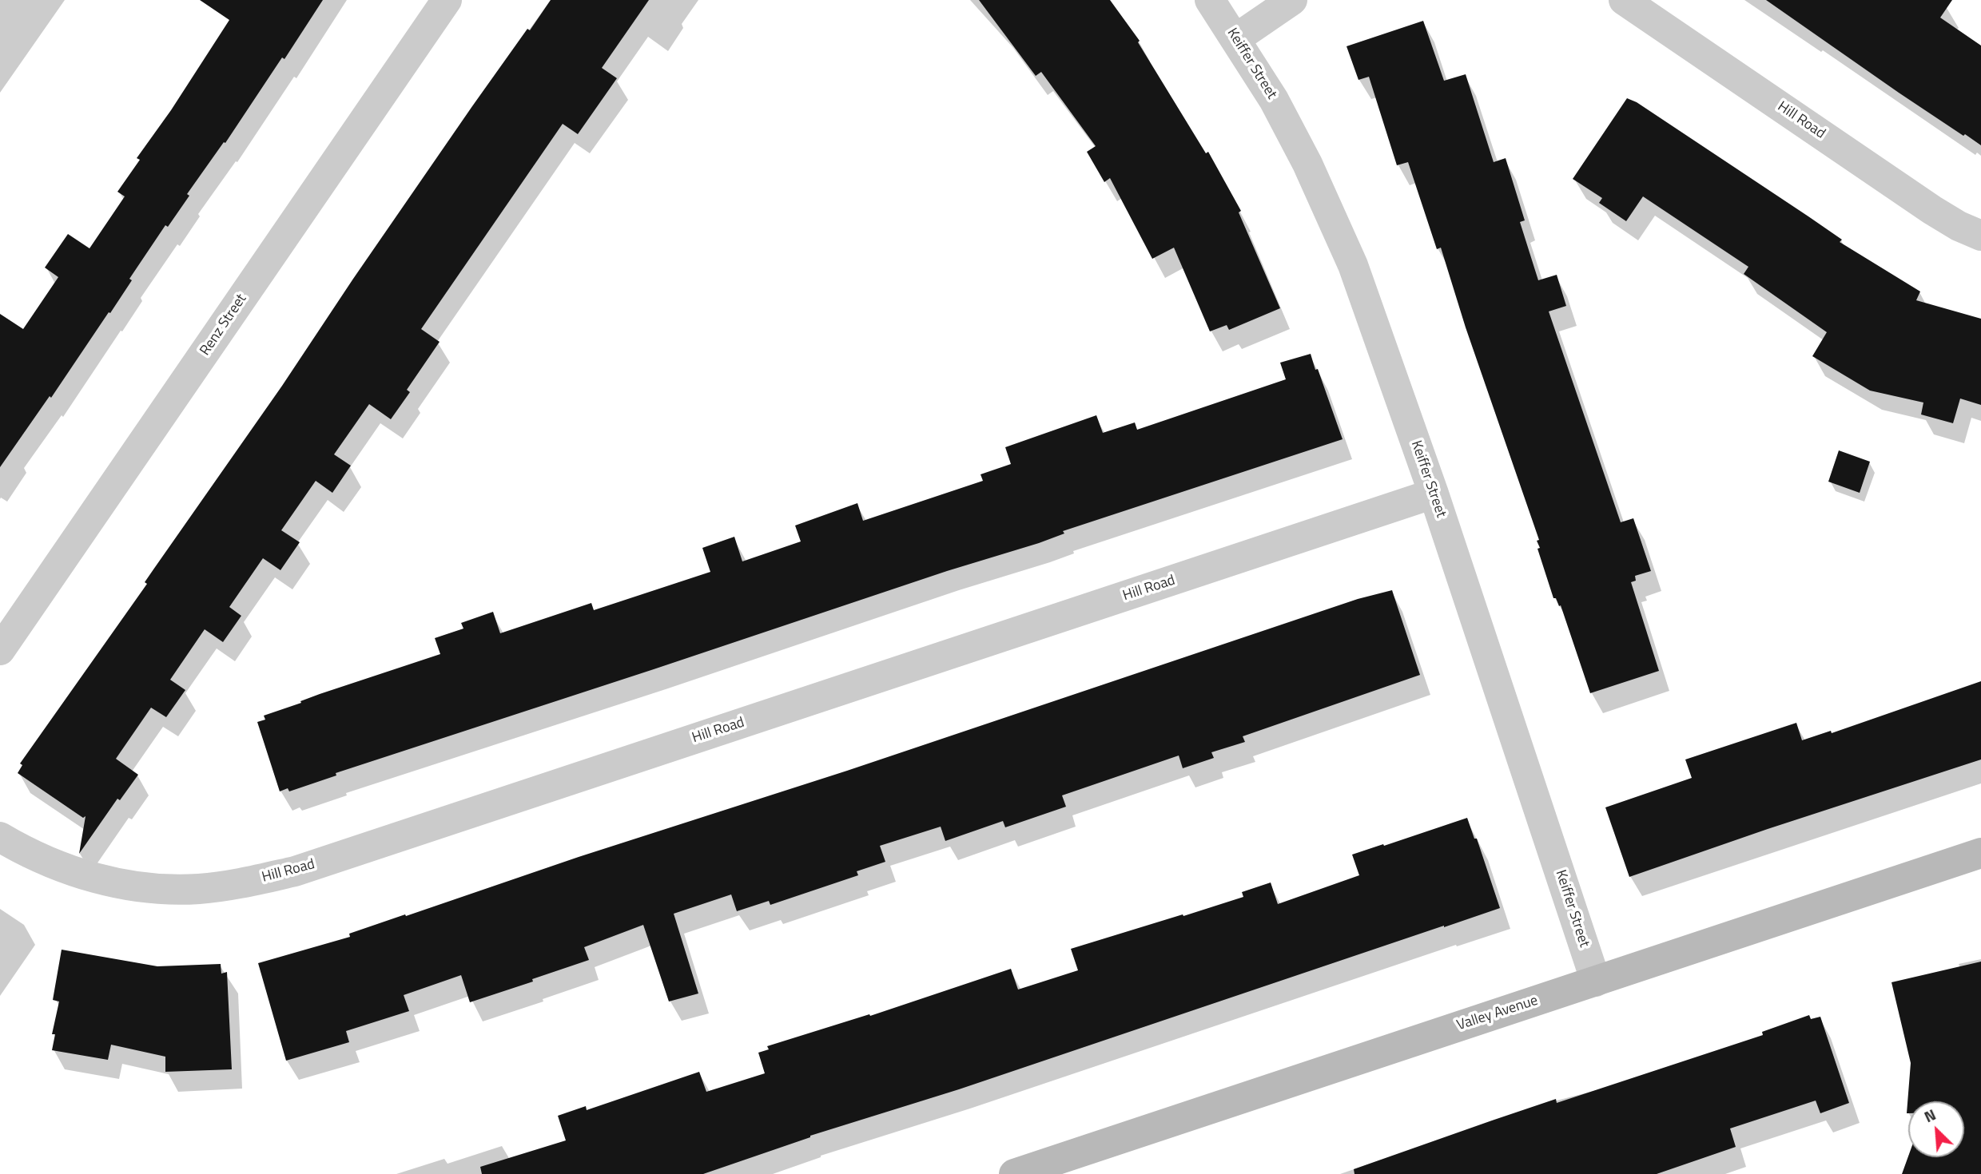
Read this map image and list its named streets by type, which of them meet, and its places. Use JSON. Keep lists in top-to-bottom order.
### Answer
{
  "streets": {
    "street": [
      "Keiffer Street",
      "Hill Road",
      "Renz Street",
      "Valley Avenue"
    ]
  },
  "crossings": [
    ["Keiffer Street", "Hill Road"],
    ["Keiffer Street", "Valley Avenue"]
  ],
  "north": "top left"
}
